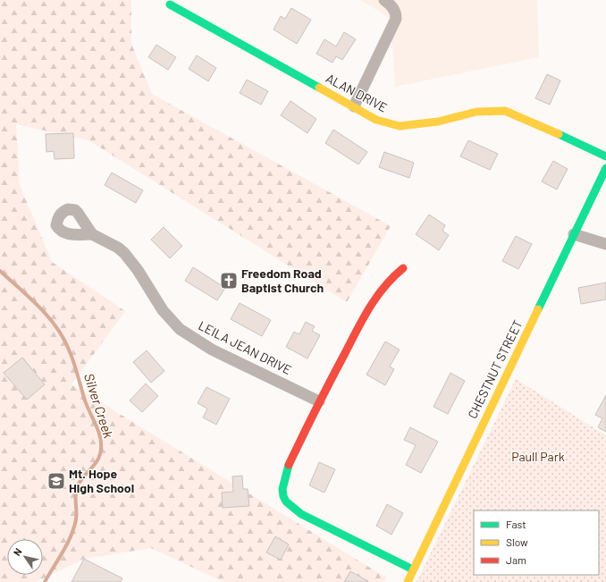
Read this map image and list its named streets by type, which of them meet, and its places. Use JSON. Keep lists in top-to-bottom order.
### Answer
{
  "streets": {
    "street": ["ALAN DRIVE", "LEILA JEAN DRIVE", "CHESTNUT STREET"]
  },
  "water": ["Silver Creek"],
  "parks": ["Paull Park"],
  "places": {
    "church": ["Freedom Road Baptist Church"],
    "school or university": ["Mt. Hope High School"]
  },
  "legend": ["Fast", "Slow", "Jam"],
  "north": "top left"
}
